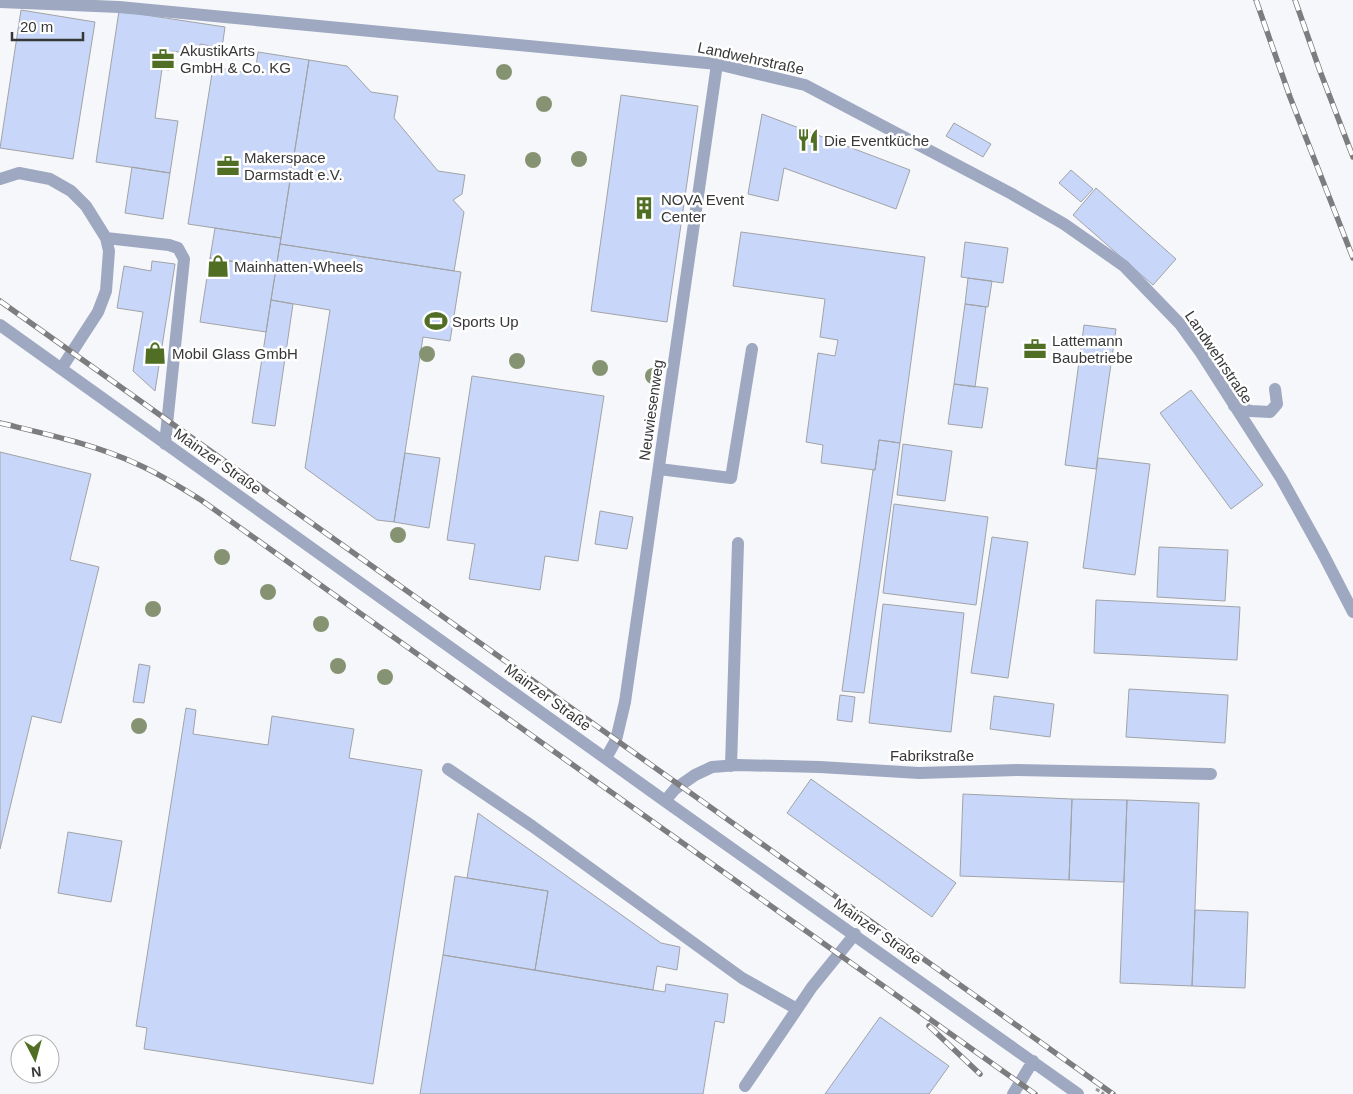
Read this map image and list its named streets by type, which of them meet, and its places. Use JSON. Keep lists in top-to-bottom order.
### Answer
{
  "streets": {
    "street": [
      "Landwehrstraße",
      "Neuwiesenweg",
      "Mainzer Straße",
      "Fabrikstraße"
    ]
  },
  "crossings": [
    ["Landwehrstraße", "Neuwiesenweg"],
    ["Neuwiesenweg", "Mainzer Straße"],
    ["Mainzer Straße", "Fabrikstraße"]
  ],
  "places": {
    "office": ["AkustikArts GmbH & Co. KG", "Makerspace Darmstadt e.V.", "Lattemann Baubetriebe"],
    "restaurant": ["Die Eventküche"],
    "building": ["NOVA Event Center"],
    "shop": ["Mainhatten-Wheels", "Mobil Glass GmbH"],
    "sports": ["Sports Up"]
  },
  "scale_bar": "20 m",
  "north": "bottom"
}
